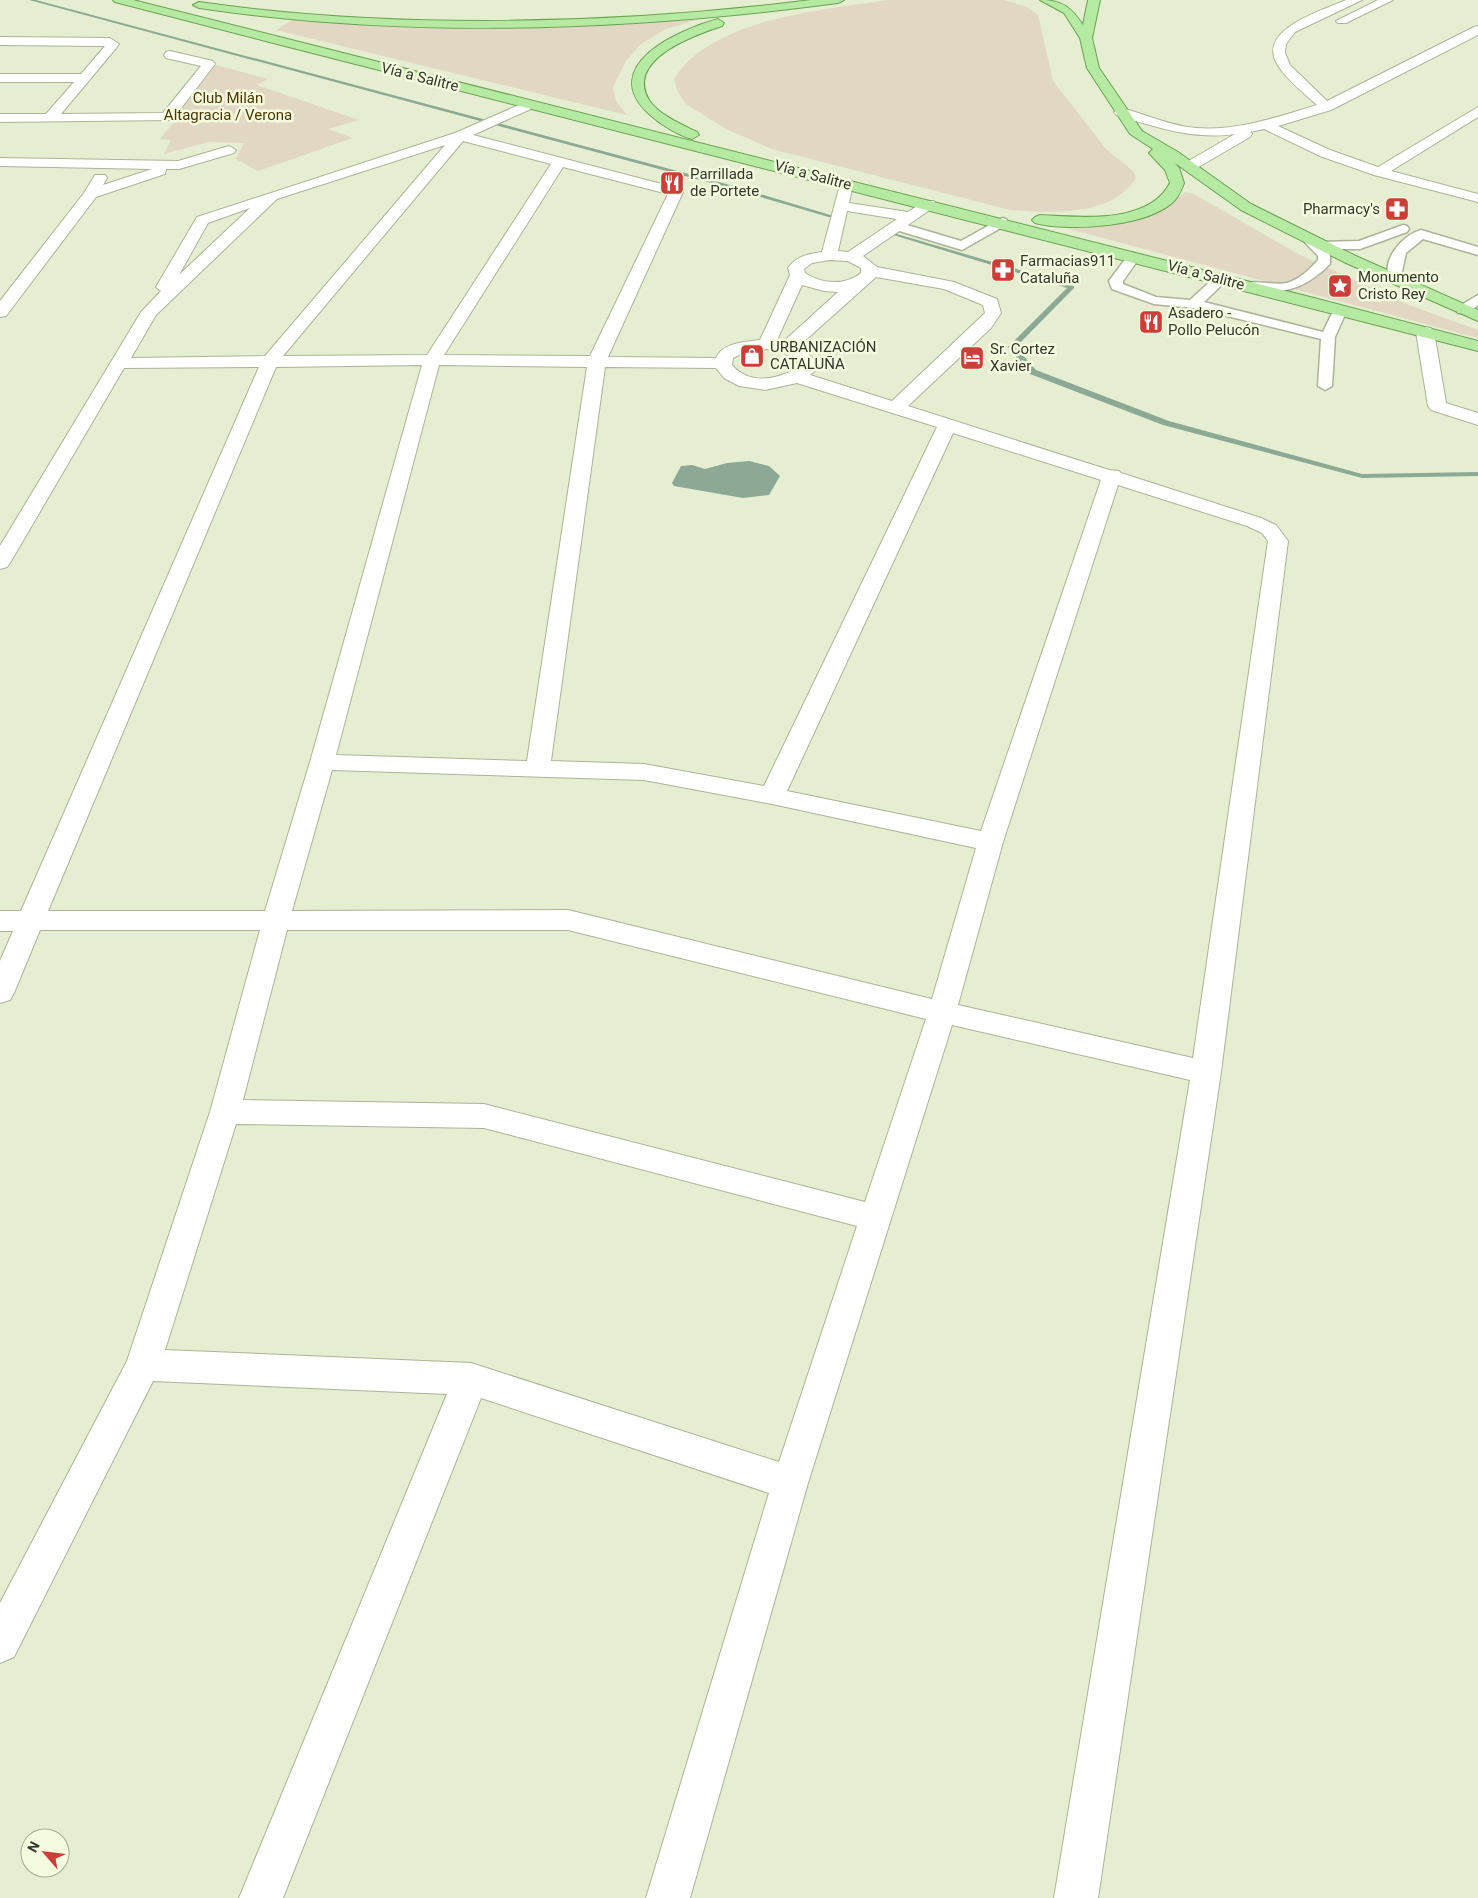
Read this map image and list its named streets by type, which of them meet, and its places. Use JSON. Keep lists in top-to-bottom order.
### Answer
{
  "streets": {
    "main road": ["Vía a Salitre"]
  },
  "parks": ["Club Milán Altagracia / Verona"],
  "places": {
    "restaurant": ["Parrillada de Portete", "Asadero - Pollo Pelucón"],
    "pharmacy": ["Pharmacy's", "Farmacias911 Cataluña"],
    "place": ["Monumento Cristo Rey"],
    "shop": ["URBANIZACIÓN CATALUÑA"],
    "hotel": ["Sr. Cortez Xavier"]
  },
  "north": "top left"
}
